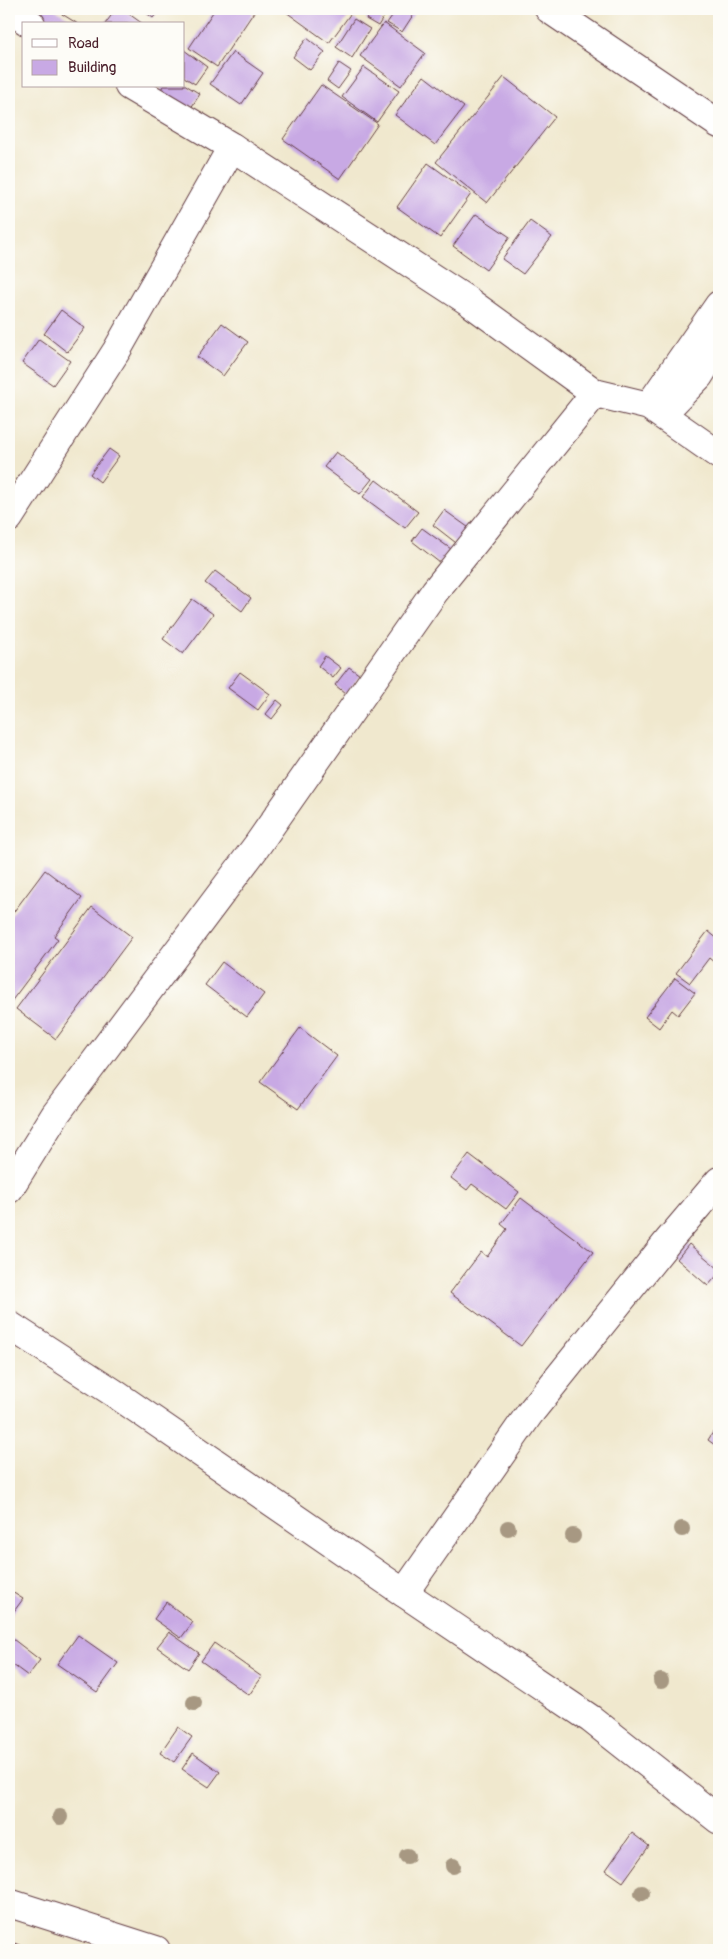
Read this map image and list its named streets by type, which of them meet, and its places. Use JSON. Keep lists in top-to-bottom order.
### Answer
{
  "legend": ["Road", "Building"]
}
